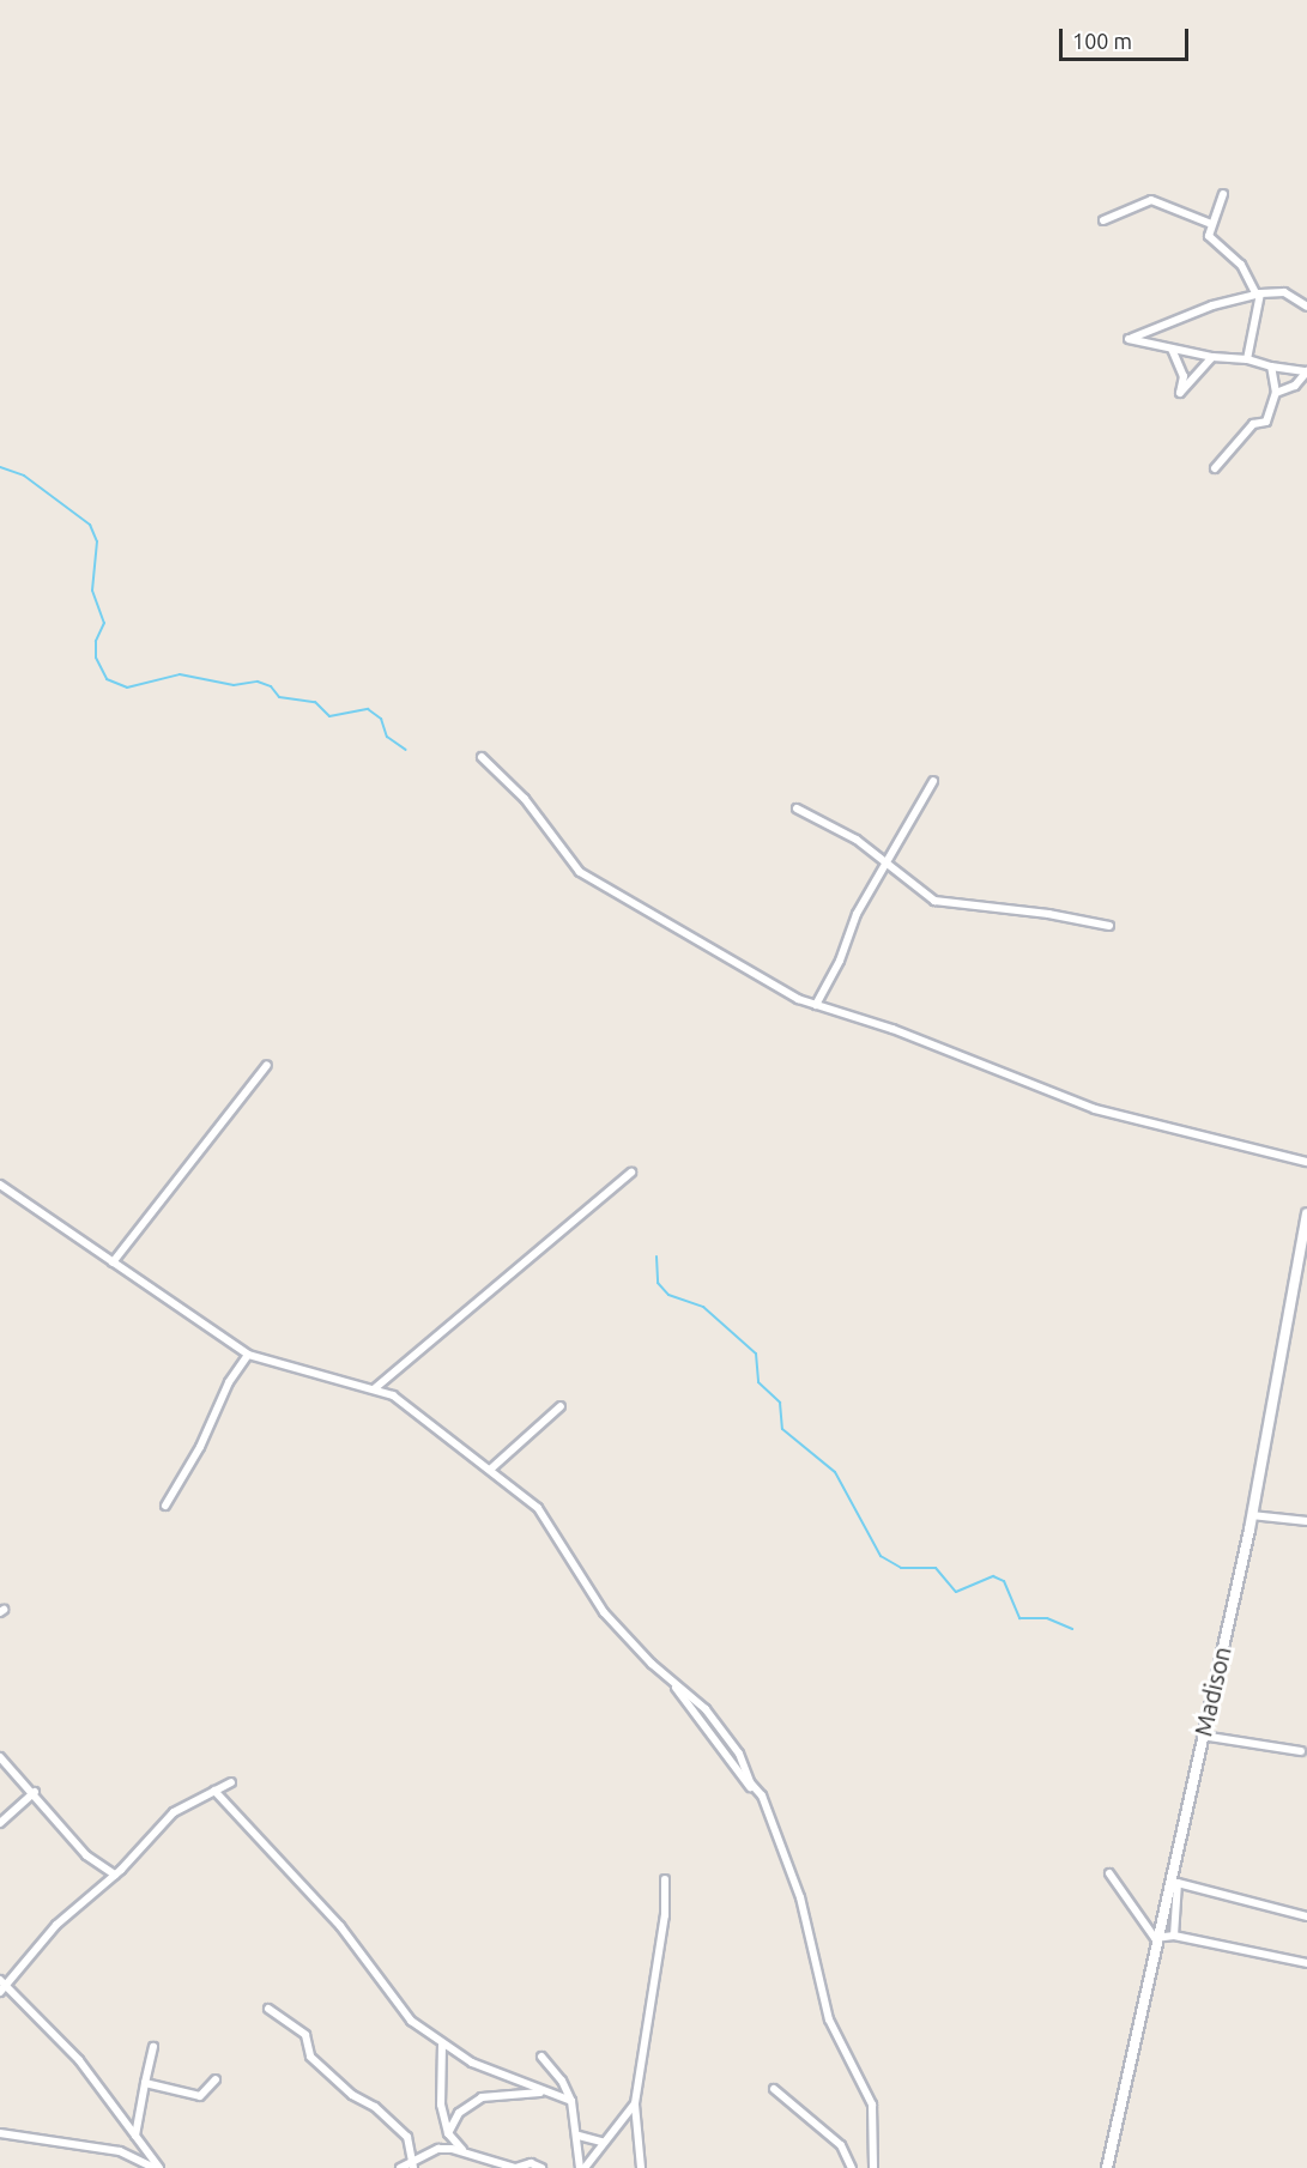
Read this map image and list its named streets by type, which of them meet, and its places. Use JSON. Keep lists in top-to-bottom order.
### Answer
{
  "streets": {
    "street": ["Madison"]
  },
  "scale_bar": "100 m"
}
